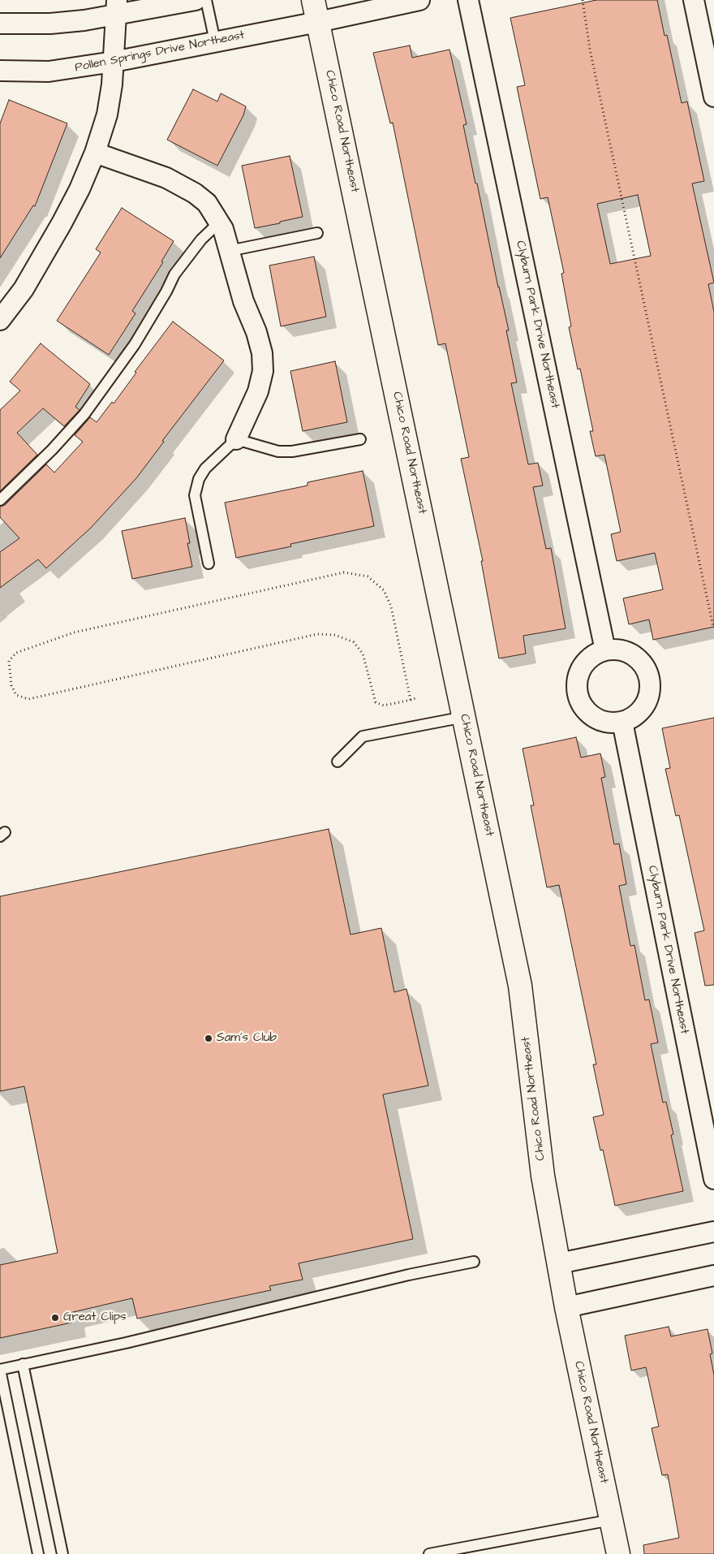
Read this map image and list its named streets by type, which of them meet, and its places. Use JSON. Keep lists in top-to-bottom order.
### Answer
{
  "streets": {
    "street": ["Pollen Springs Drive Northeast", "Chico Road Northeast", "Clyburn Park Drive Northeast"]
  },
  "crossings": [
    ["Pollen Springs Drive Northeast", "Chico Road Northeast"]
  ],
  "places": ["Sam's Club", "Great Clips"]
}
